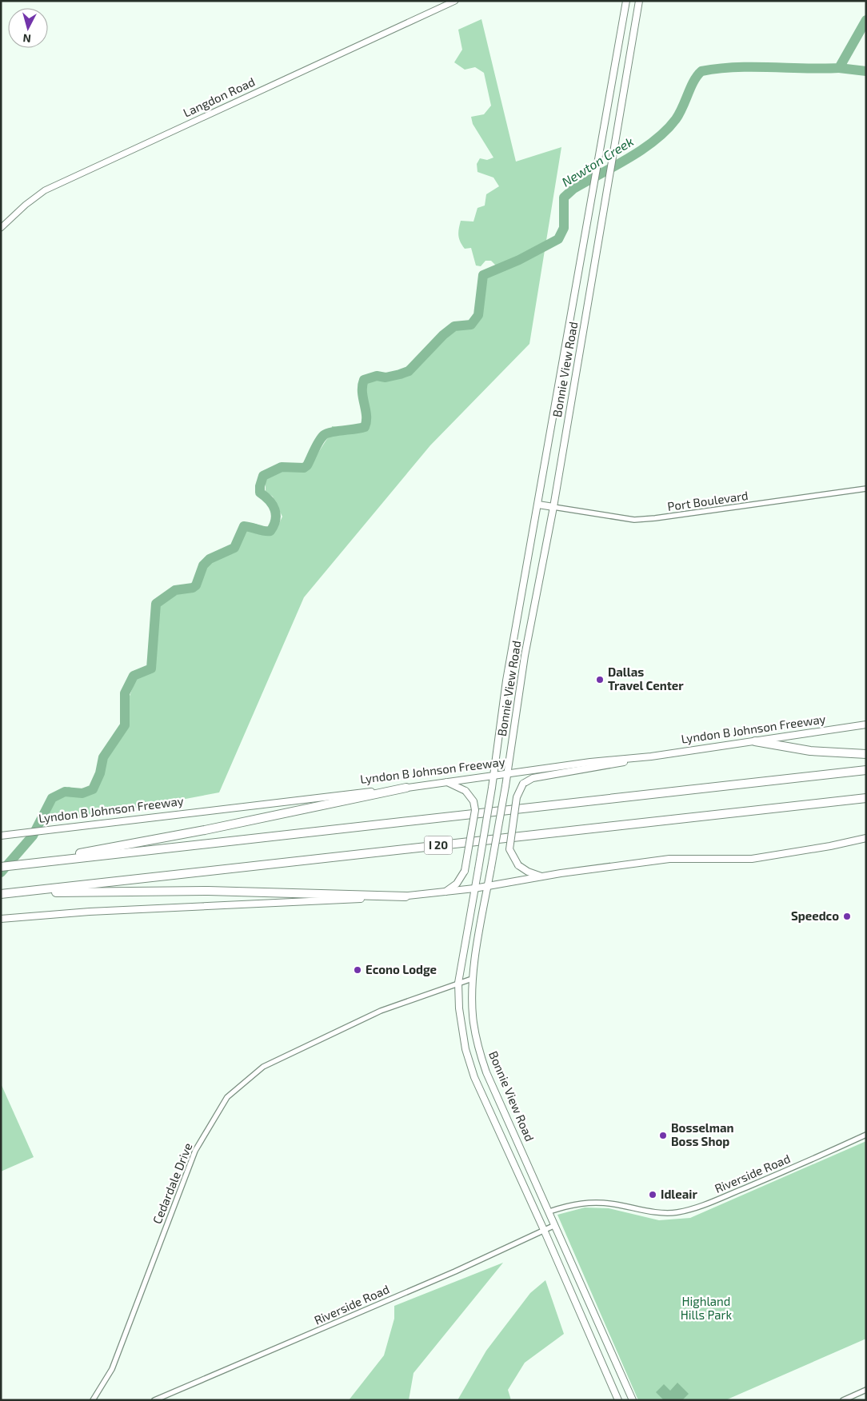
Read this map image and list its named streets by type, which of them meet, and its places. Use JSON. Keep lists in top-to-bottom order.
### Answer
{
  "streets": {
    "highway": ["I 20"],
    "main road": ["Bonnie View Road", "Lyndon B Johnson Freeway"],
    "street": [
      "Langdon Road",
      "Port Boulevard",
      "Riverside Road",
      "Cedardale Drive"
    ]
  },
  "crossings": [
    ["Bonnie View Road", "Port Boulevard"],
    ["Bonnie View Road", "Lyndon B Johnson Freeway"],
    ["Bonnie View Road", "Riverside Road"],
    ["Bonnie View Road", "Cedardale Drive"]
  ],
  "water": ["Newton Creek"],
  "parks": ["Highland Hills Park"],
  "places": [
    "Dallas Travel Center",
    "Speedco",
    "Econo Lodge",
    "Bosselman Boss Shop",
    "Idleair"
  ],
  "north": "bottom"
}
